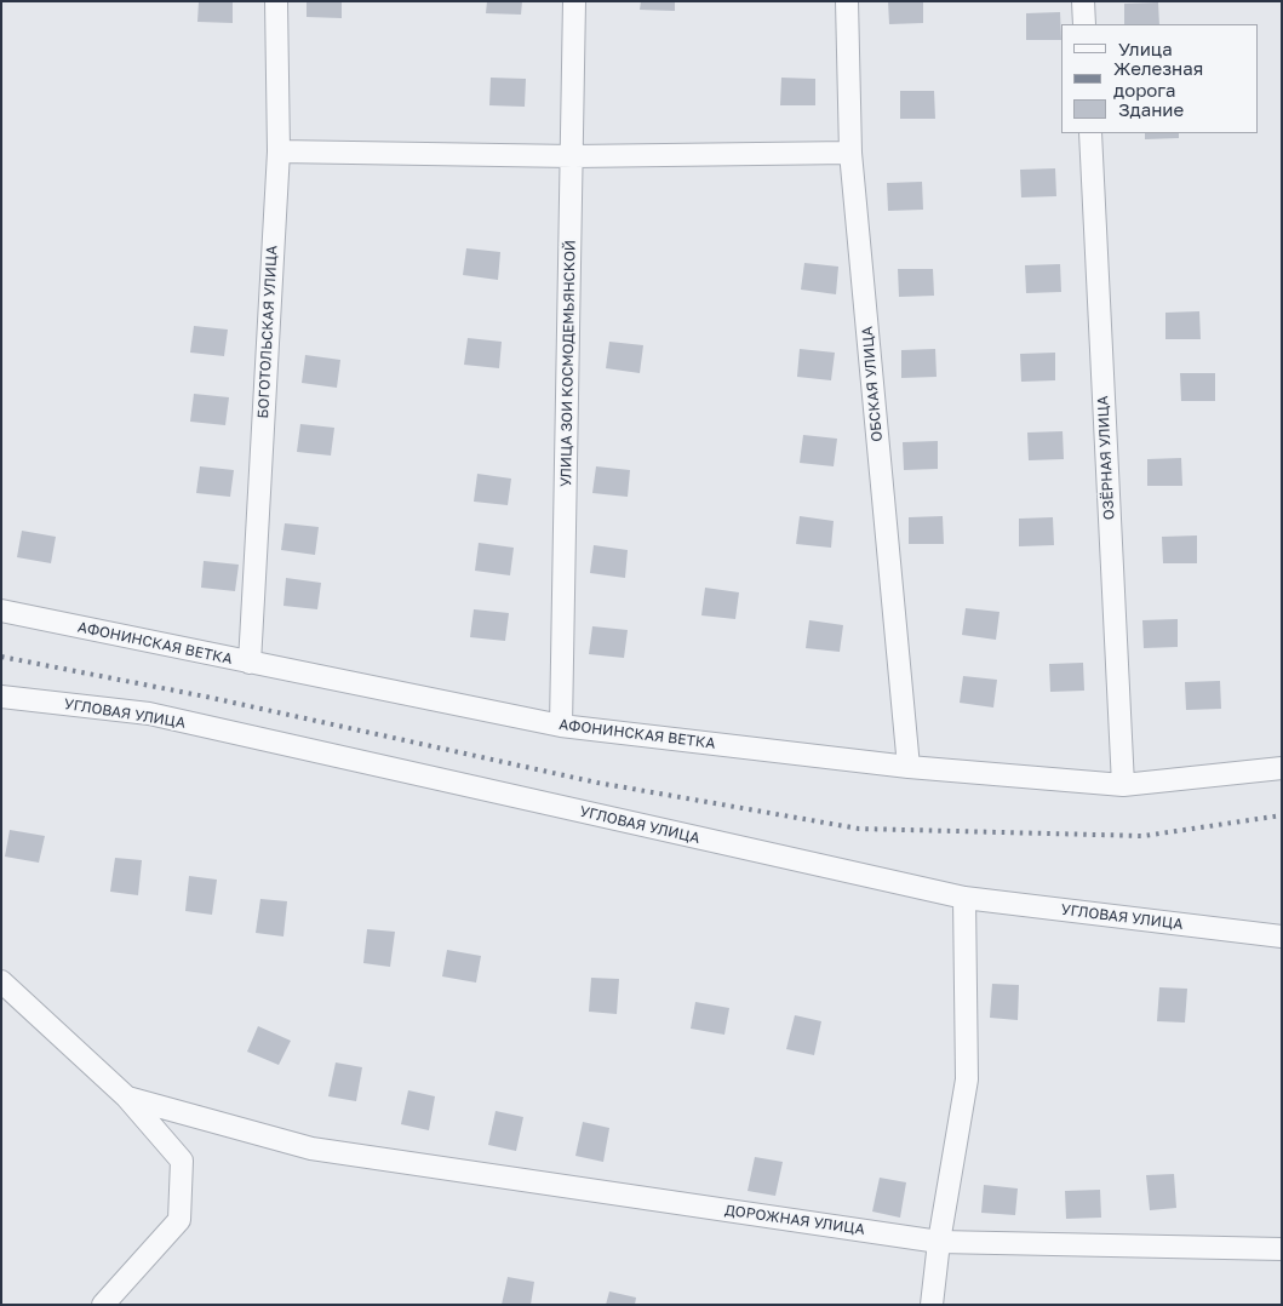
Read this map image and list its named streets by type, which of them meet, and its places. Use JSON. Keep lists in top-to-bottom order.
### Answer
{
  "streets": {
    "street": [
      "БОГОТОЛЬСКАЯ УЛИЦА",
      "УЛИЦА ЗОИ КОСМОДЕМЬЯНСКОЙ",
      "ОБСКАЯ УЛИЦА",
      "ОЗЁРНАЯ УЛИЦА",
      "АФОНИНСКАЯ ВЕТКА",
      "УГЛОВАЯ УЛИЦА",
      "ДОРОЖНАЯ УЛИЦА"
    ]
  },
  "crossings": [
    ["БОГОТОЛЬСКАЯ УЛИЦА", "АФОНИНСКАЯ ВЕТКА"],
    ["УЛИЦА ЗОИ КОСМОДЕМЬЯНСКОЙ", "АФОНИНСКАЯ ВЕТКА"],
    ["ОБСКАЯ УЛИЦА", "АФОНИНСКАЯ ВЕТКА"],
    ["ОЗЁРНАЯ УЛИЦА", "АФОНИНСКАЯ ВЕТКА"]
  ],
  "legend": ["Улица", "Железная дорога", "Здание"]
}
